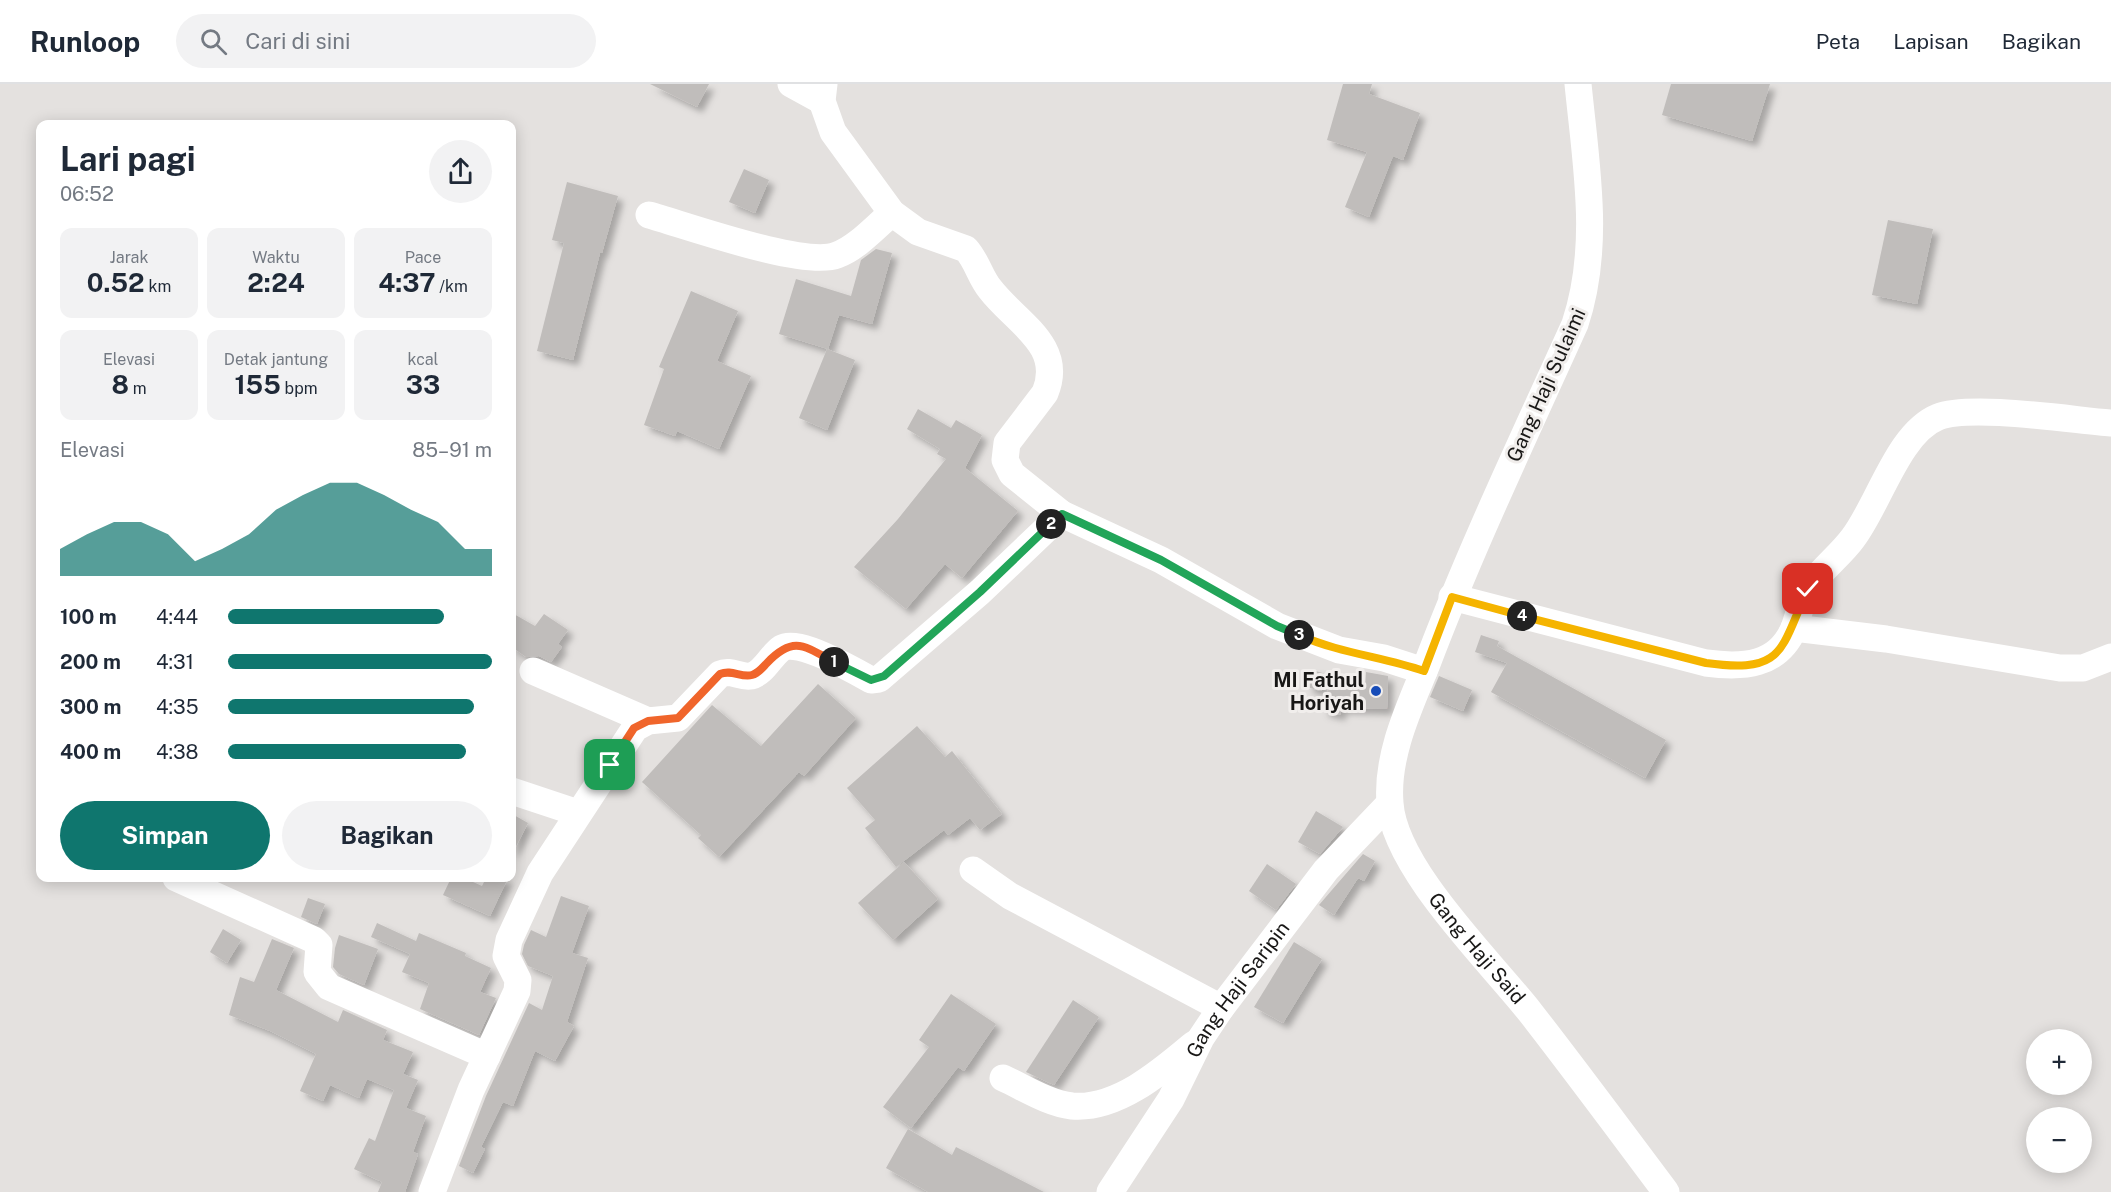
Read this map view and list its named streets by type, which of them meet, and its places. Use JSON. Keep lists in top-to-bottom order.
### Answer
{
  "streets": {
    "street": ["Gang Haji Sulaimi", "Gang Haji Said", "Gang Haji Saripin"]
  },
  "crossings": [
    ["Gang Haji Sulaimi", "Gang Haji Said"],
    ["Gang Haji Said", "Gang Haji Saripin"]
  ],
  "places": ["MI Fathul Horiyah"],
  "page": {
    "header": "Runloop",
    "search": "Cari di sini",
    "nav": ["Peta", "Lapisan", "Bagikan"],
    "heading": ["Lari pagi", "06:52"],
    "stats": [
      ["Jarak", "0.52 km"],
      ["Waktu", "2:24"],
      ["Pace", "4:37 /km"],
      ["Elevasi", "8 m"],
      ["Detak jantung", "155 bpm"],
      ["kcal", "33"]
    ],
    "chart": ["Elevasi", "85–91 m"],
    "pins": [
      "2",
      "4",
      "3",
      "1"
    ],
    "list": [
      {
        "name": "100 m",
        "note": "4:44"
      },
      {
        "name": "200 m",
        "note": "4:31"
      },
      {
        "name": "300 m",
        "note": "4:35"
      },
      {
        "name": "400 m",
        "note": "4:38"
      }
    ],
    "buttons": ["Simpan", "Bagikan"],
    "map_buttons": ["+", "−"]
  }
}
